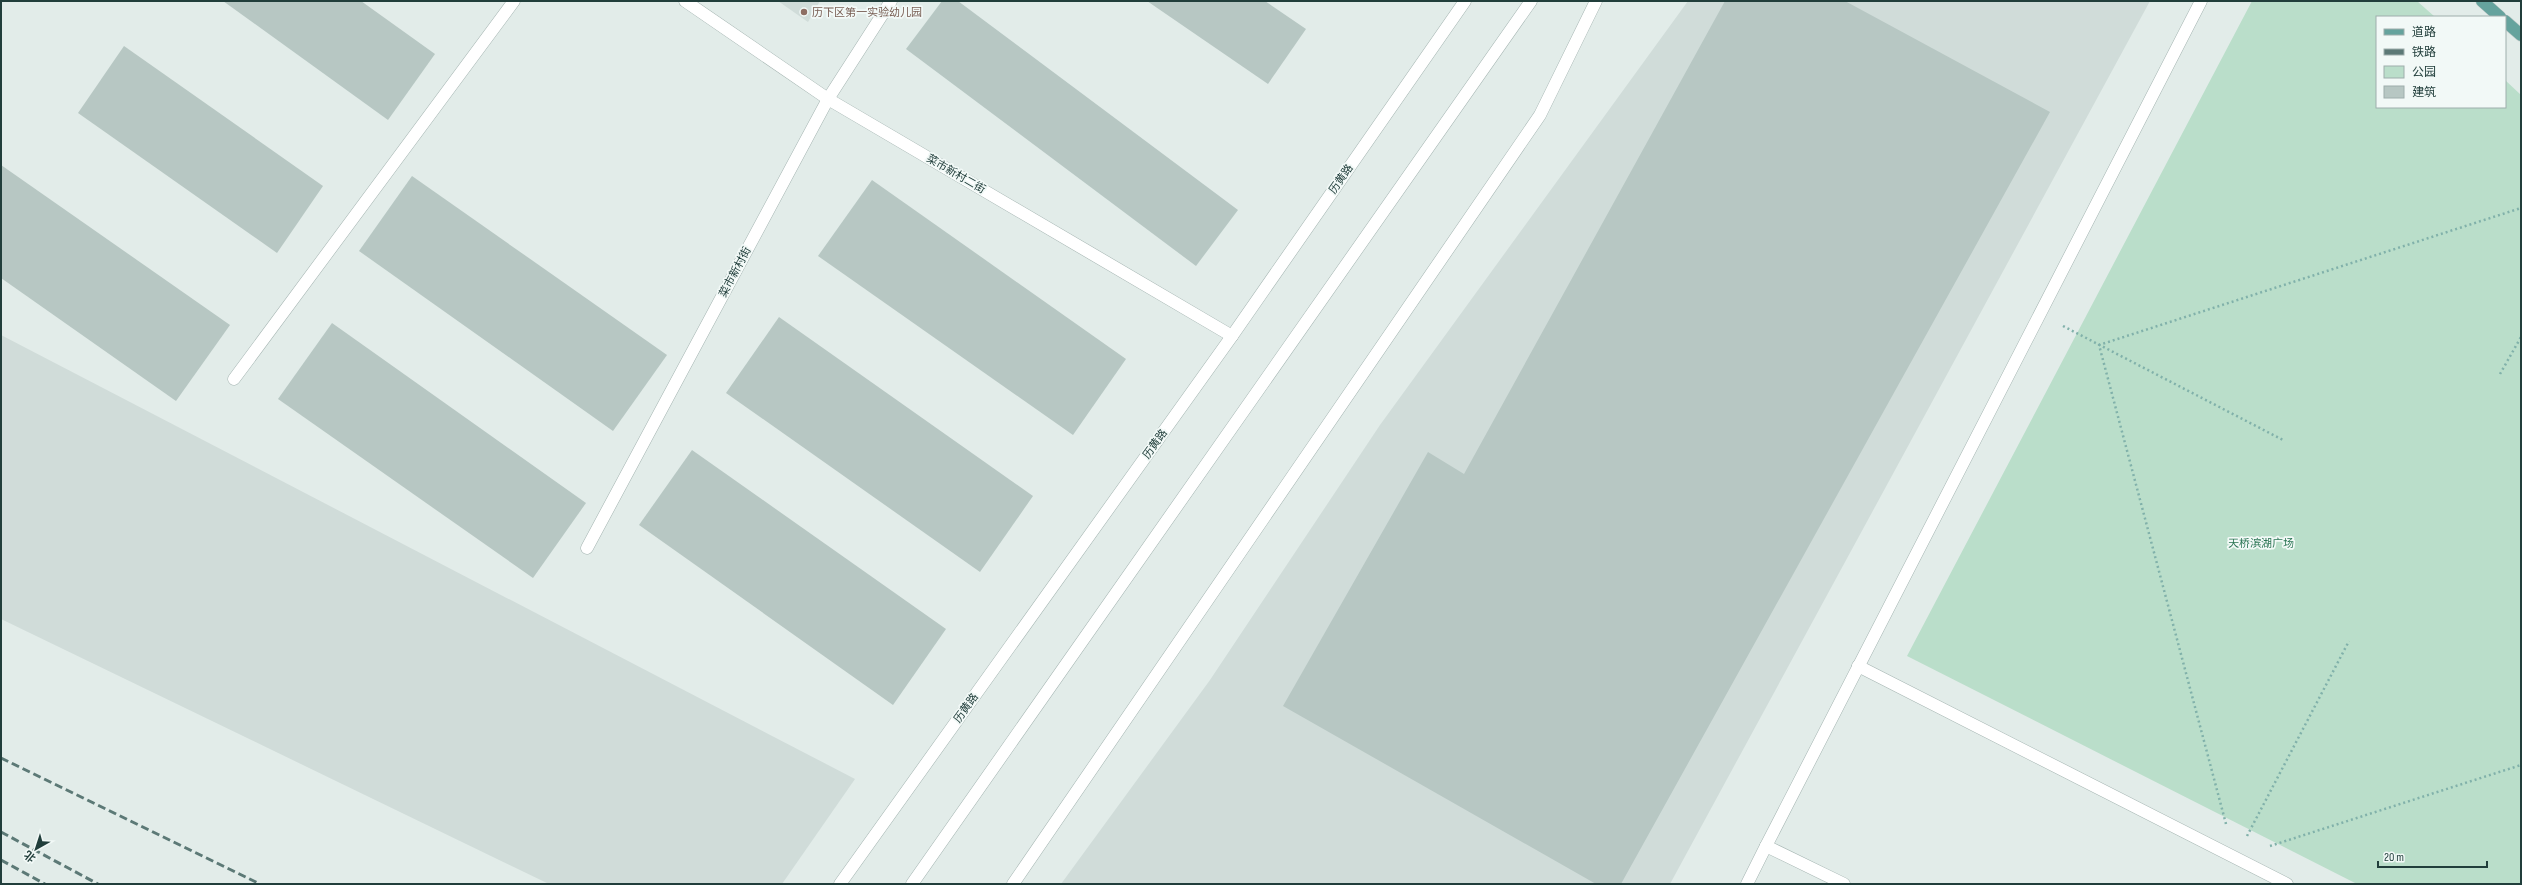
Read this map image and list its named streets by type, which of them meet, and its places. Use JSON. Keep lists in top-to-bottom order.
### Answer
{
  "streets": {
    "street": ["菜市新村二街", "历黄路", "菜市新村街"]
  },
  "crossings": [
    ["菜市新村二街", "历黄路"],
    ["菜市新村二街", "菜市新村街"]
  ],
  "parks": ["天桥滨湖广场"],
  "places": ["历下区第一实验幼儿园"],
  "legend": [
    "道路",
    "铁路",
    "公园",
    "建筑"
  ],
  "scale_bar": "20 m",
  "north": "bottom left"
}
